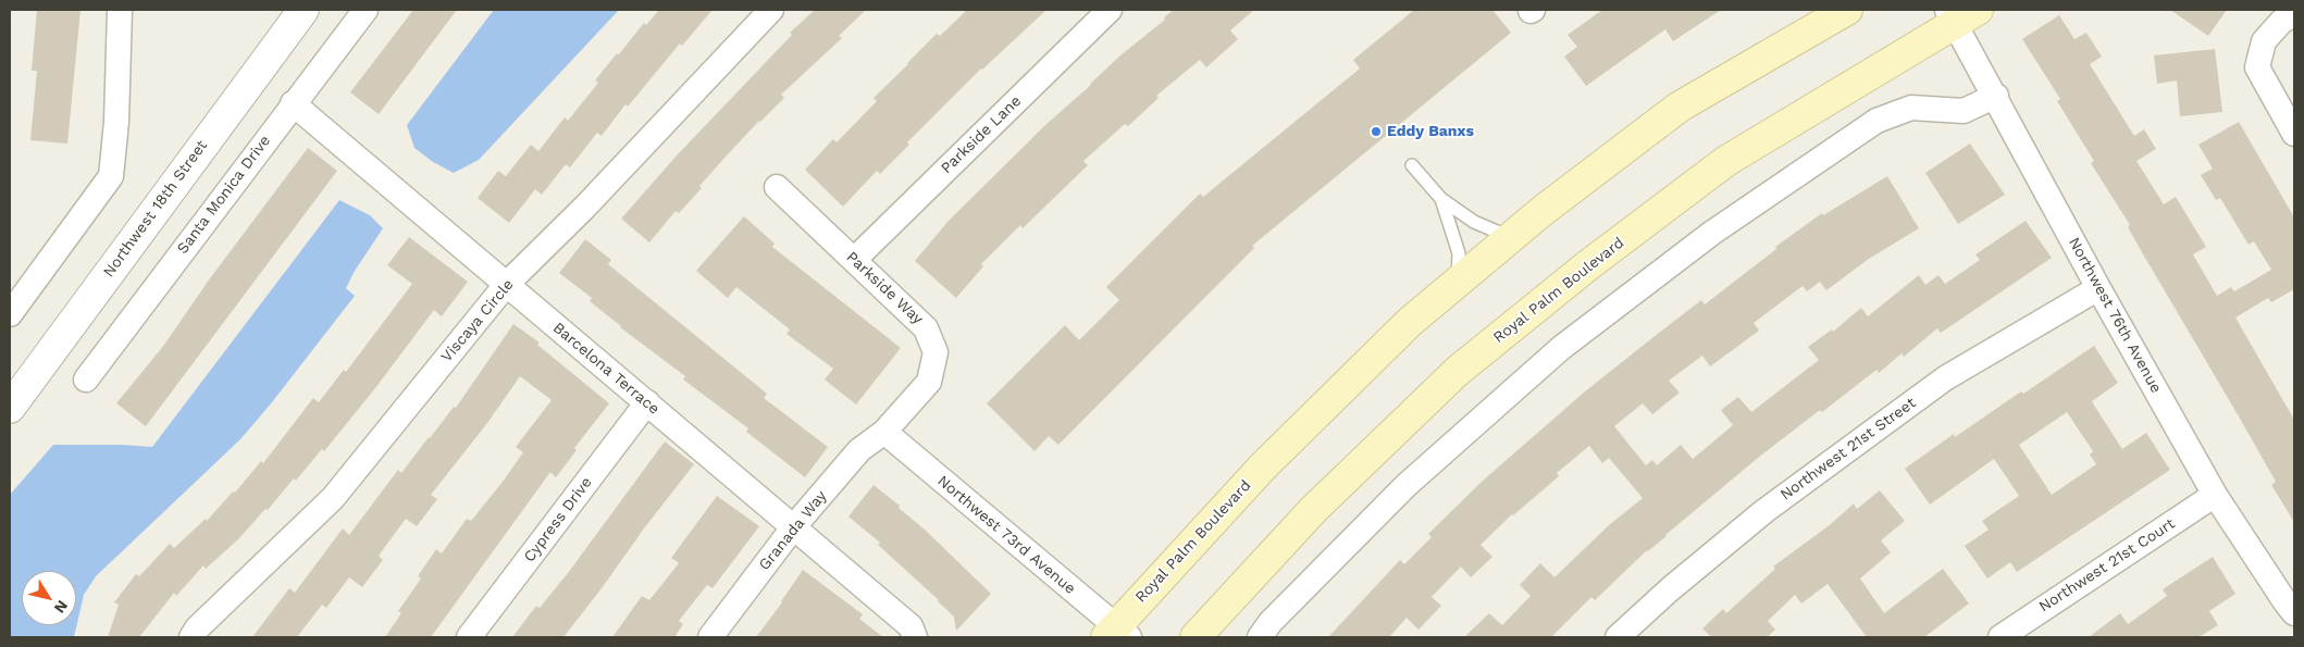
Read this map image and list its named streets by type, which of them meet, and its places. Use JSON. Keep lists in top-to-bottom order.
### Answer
{
  "streets": {
    "main road": ["Royal Palm Boulevard"],
    "street": [
      "Parkside Lane",
      "Santa Monica Drive",
      "Northwest 18th Street",
      "Parkside Way",
      "Northwest 76th Avenue",
      "Viscaya Circle",
      "Barcelona Terrace",
      "Northwest 21st Street",
      "Cypress Drive",
      "Granada Way",
      "Northwest 73rd Avenue",
      "Northwest 21st Court"
    ]
  },
  "crossings": [
    ["Parkside Lane", "Parkside Way"],
    ["Santa Monica Drive", "Barcelona Terrace"],
    ["Parkside Way", "Granada Way"],
    ["Parkside Way", "Northwest 73rd Avenue"],
    ["Royal Palm Boulevard", "Northwest 76th Avenue"],
    ["Royal Palm Boulevard", "Northwest 73rd Avenue"],
    ["Northwest 76th Avenue", "Northwest 21st Street"],
    ["Northwest 76th Avenue", "Northwest 21st Court"],
    ["Viscaya Circle", "Barcelona Terrace"],
    ["Barcelona Terrace", "Cypress Drive"],
    ["Barcelona Terrace", "Granada Way"],
    ["Granada Way", "Northwest 73rd Avenue"]
  ],
  "places": ["Eddy Banxs"],
  "north": "bottom right"
}
